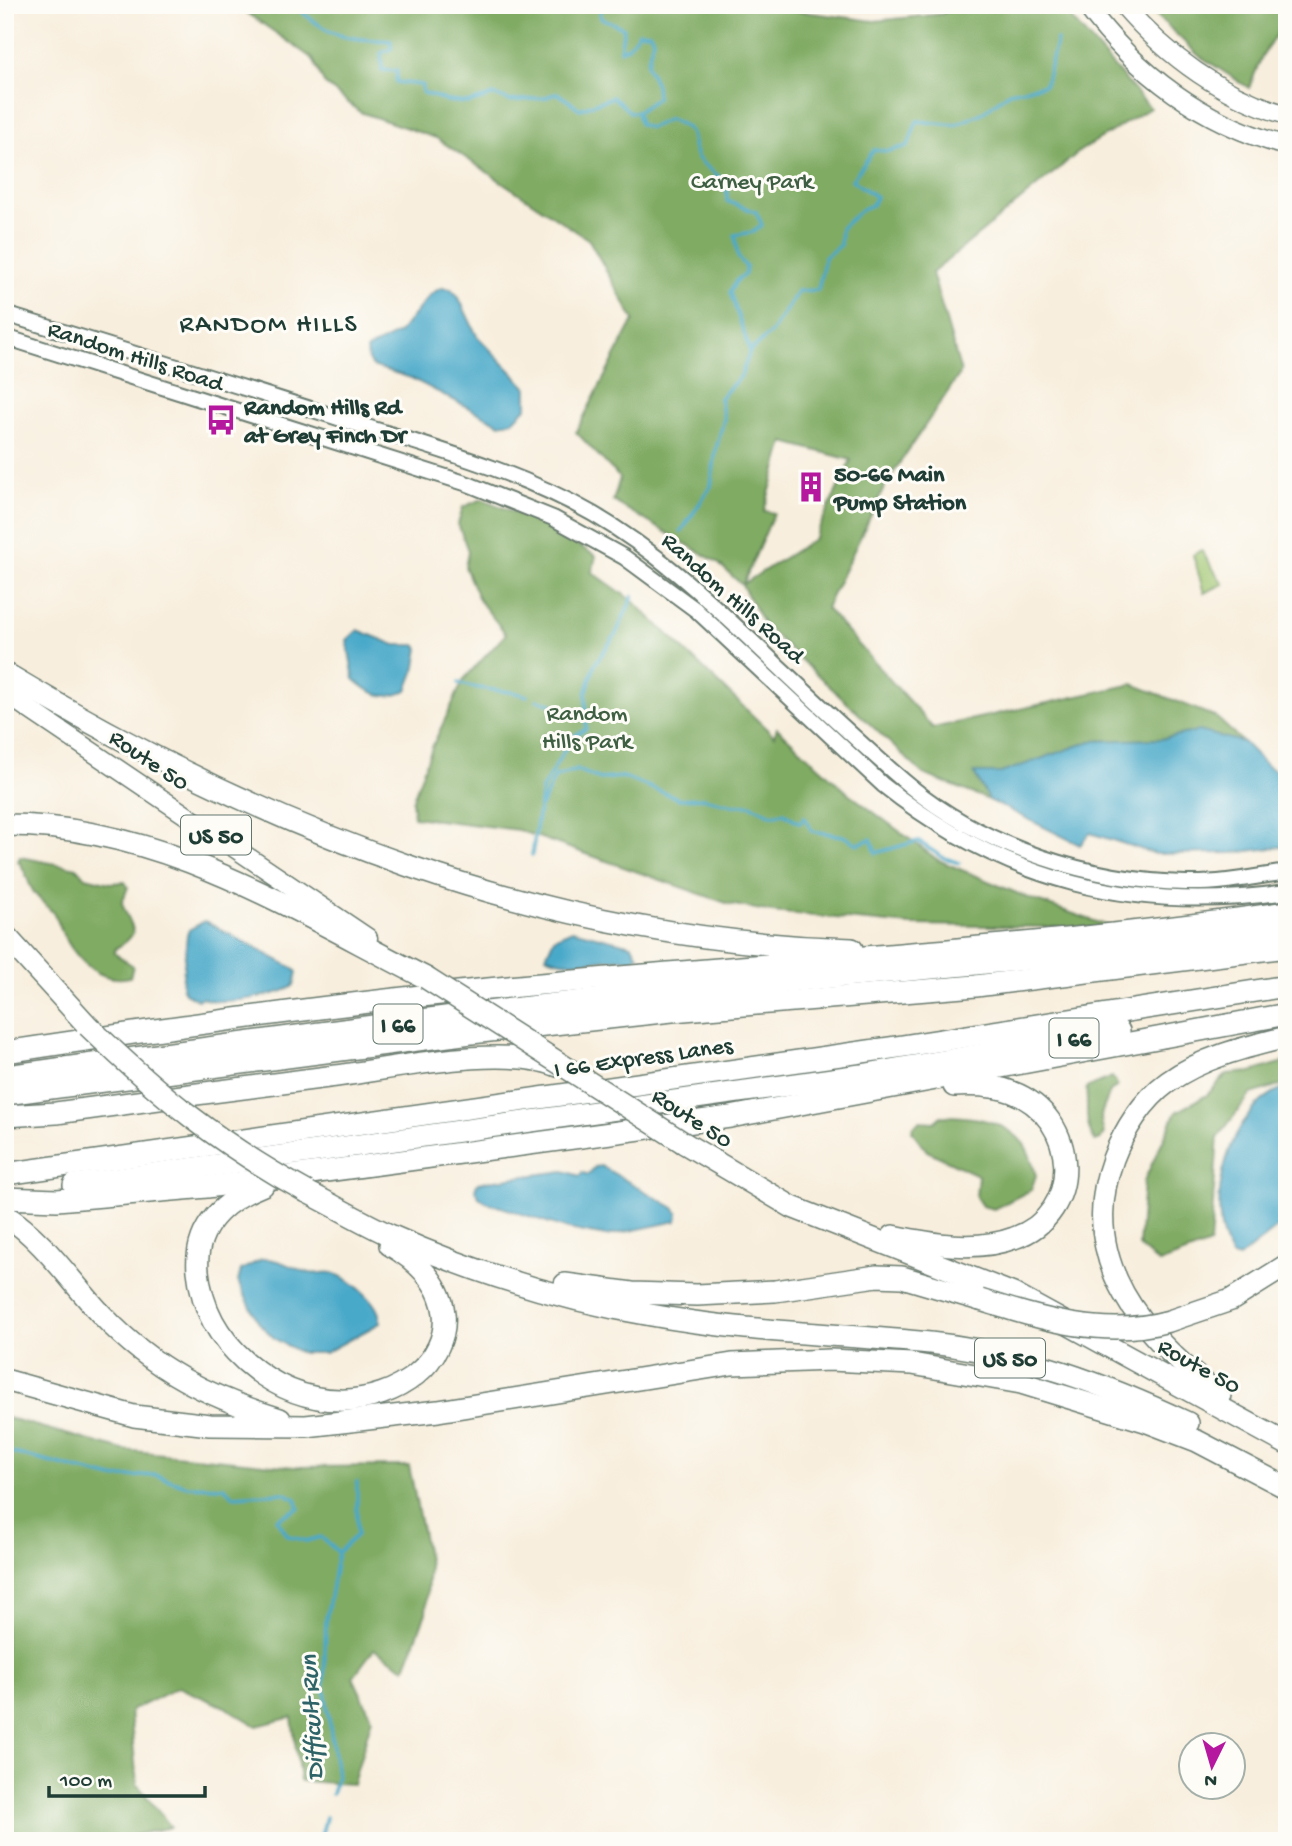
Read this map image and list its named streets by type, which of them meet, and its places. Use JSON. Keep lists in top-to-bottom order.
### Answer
{
  "streets": {
    "highway": [
      "Route 50",
      "US 50",
      "I 66",
      "I 66 Express Lanes"
    ],
    "street": ["Random Hills Road"]
  },
  "districts": ["RANDOM HILLS"],
  "water": ["Difficult Run"],
  "parks": ["Carney Park", "Random Hills Park"],
  "places": {
    "bus stop": ["Random Hills Rd at Grey Finch Dr"],
    "building": ["50-66 Main Pump Station"]
  },
  "scale_bar": "100 m",
  "north": "bottom"
}
